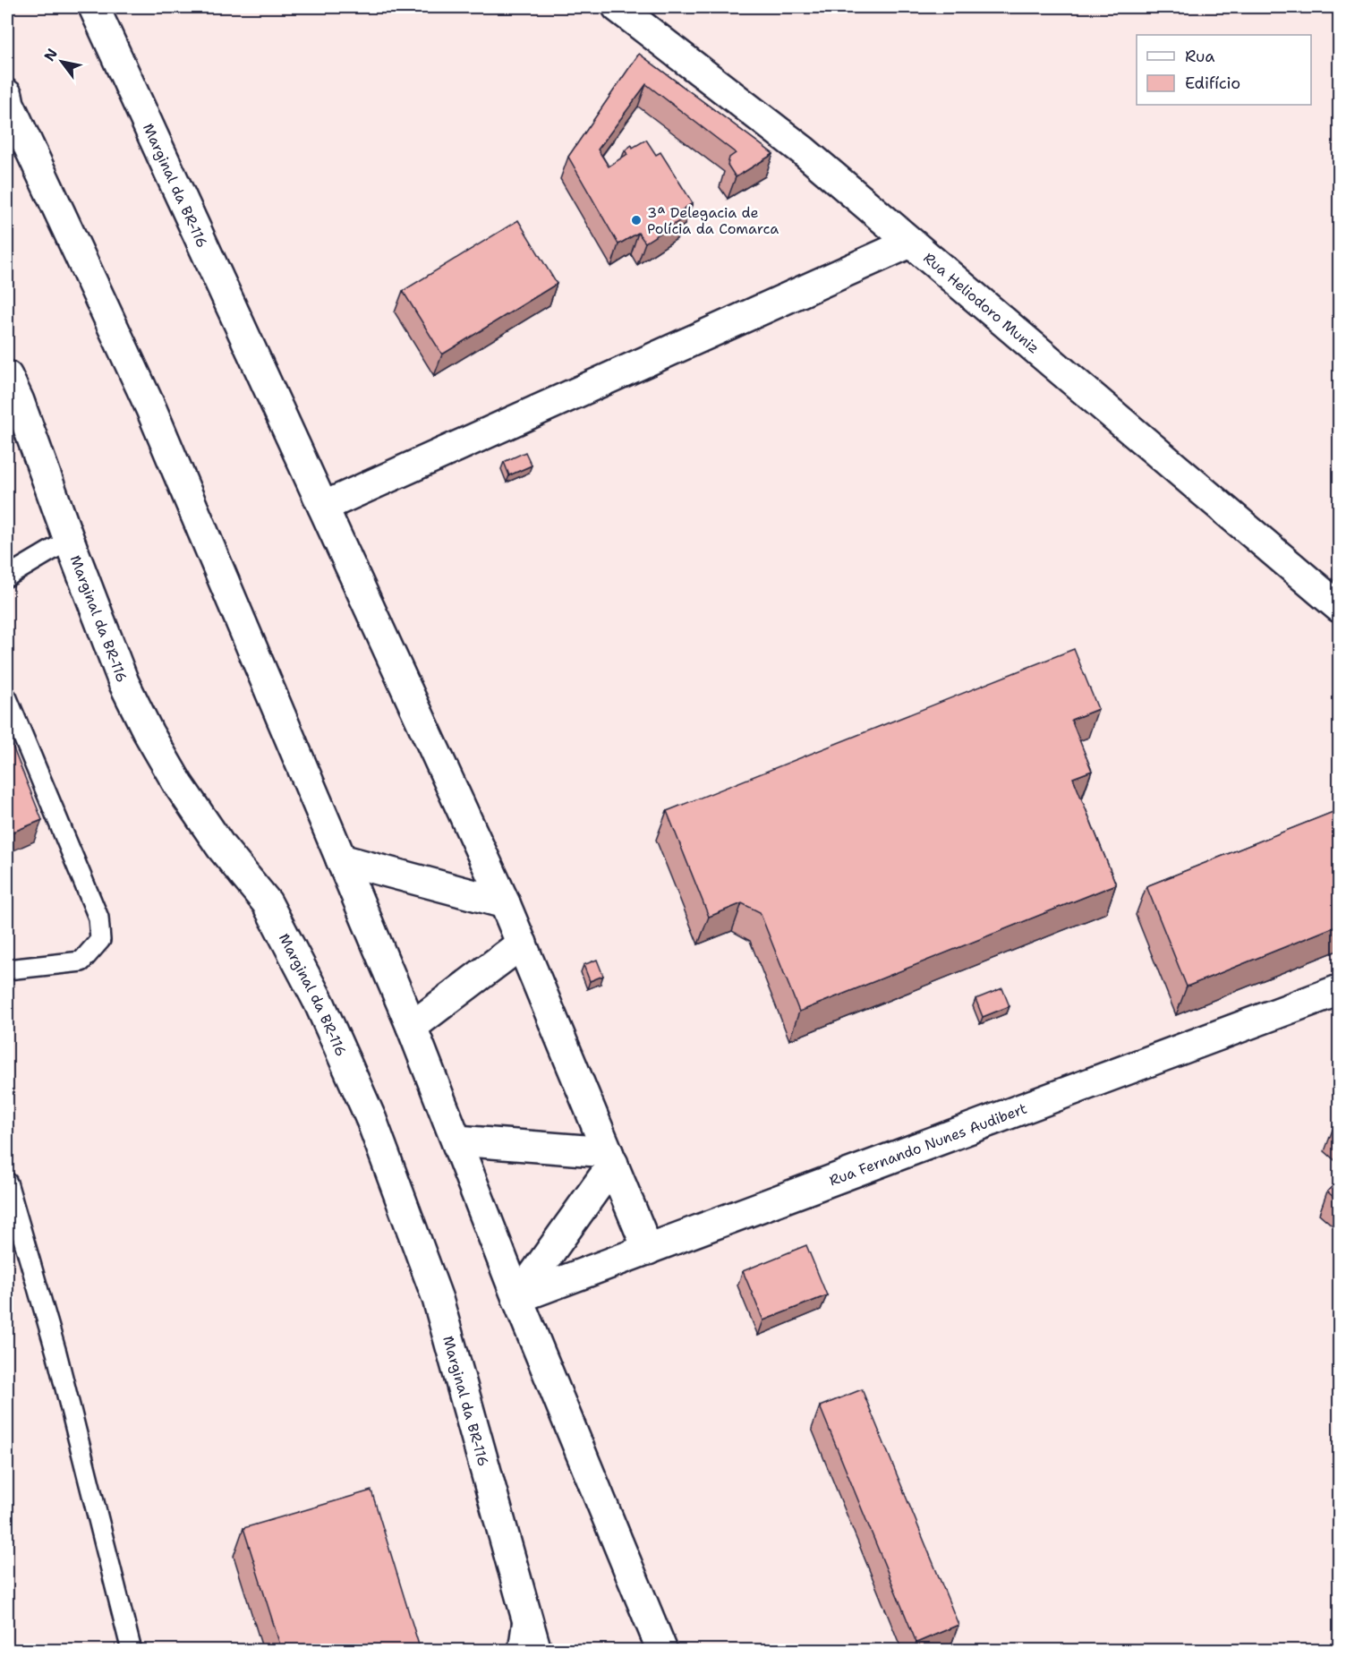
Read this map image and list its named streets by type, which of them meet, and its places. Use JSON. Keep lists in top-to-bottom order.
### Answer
{
  "streets": {
    "main road": ["Marginal da BR-116", "Rua Heliodoro Muniz", "Rua Fernando Nunes Audibert"]
  },
  "crossings": [
    ["Marginal da BR-116", "Rua Fernando Nunes Audibert"]
  ],
  "places": ["3ª Delegacia de Polícia da Comarca"],
  "legend": ["Rua", "Edifício"],
  "north": "top left"
}
